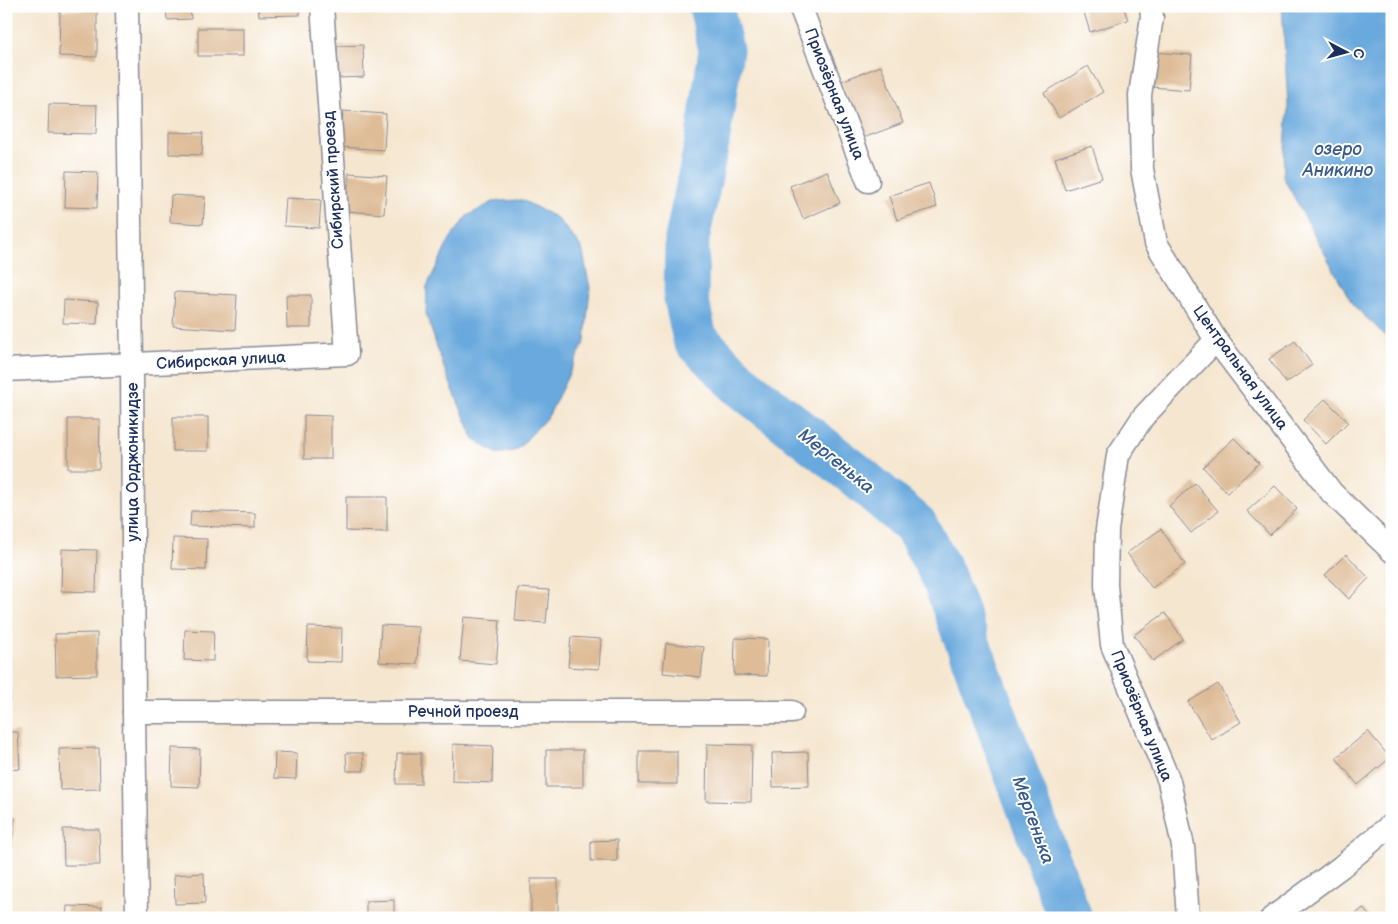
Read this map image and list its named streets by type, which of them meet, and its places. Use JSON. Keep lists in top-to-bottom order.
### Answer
{
  "streets": {
    "street": [
      "Приозёрная улица",
      "Сибирский проезд",
      "Сибирская улица",
      "Центральная улица",
      "улица Орджоникидзе",
      "Речной проезд"
    ]
  },
  "crossings": [
    ["Приозёрная улица", "Центральная улица"],
    ["Сибирский проезд", "Сибирская улица"],
    ["Сибирская улица", "улица Орджоникидзе"],
    ["улица Орджоникидзе", "Речной проезд"]
  ],
  "water": ["озеро Аникино", "Мергенька"],
  "north": "right"
}
